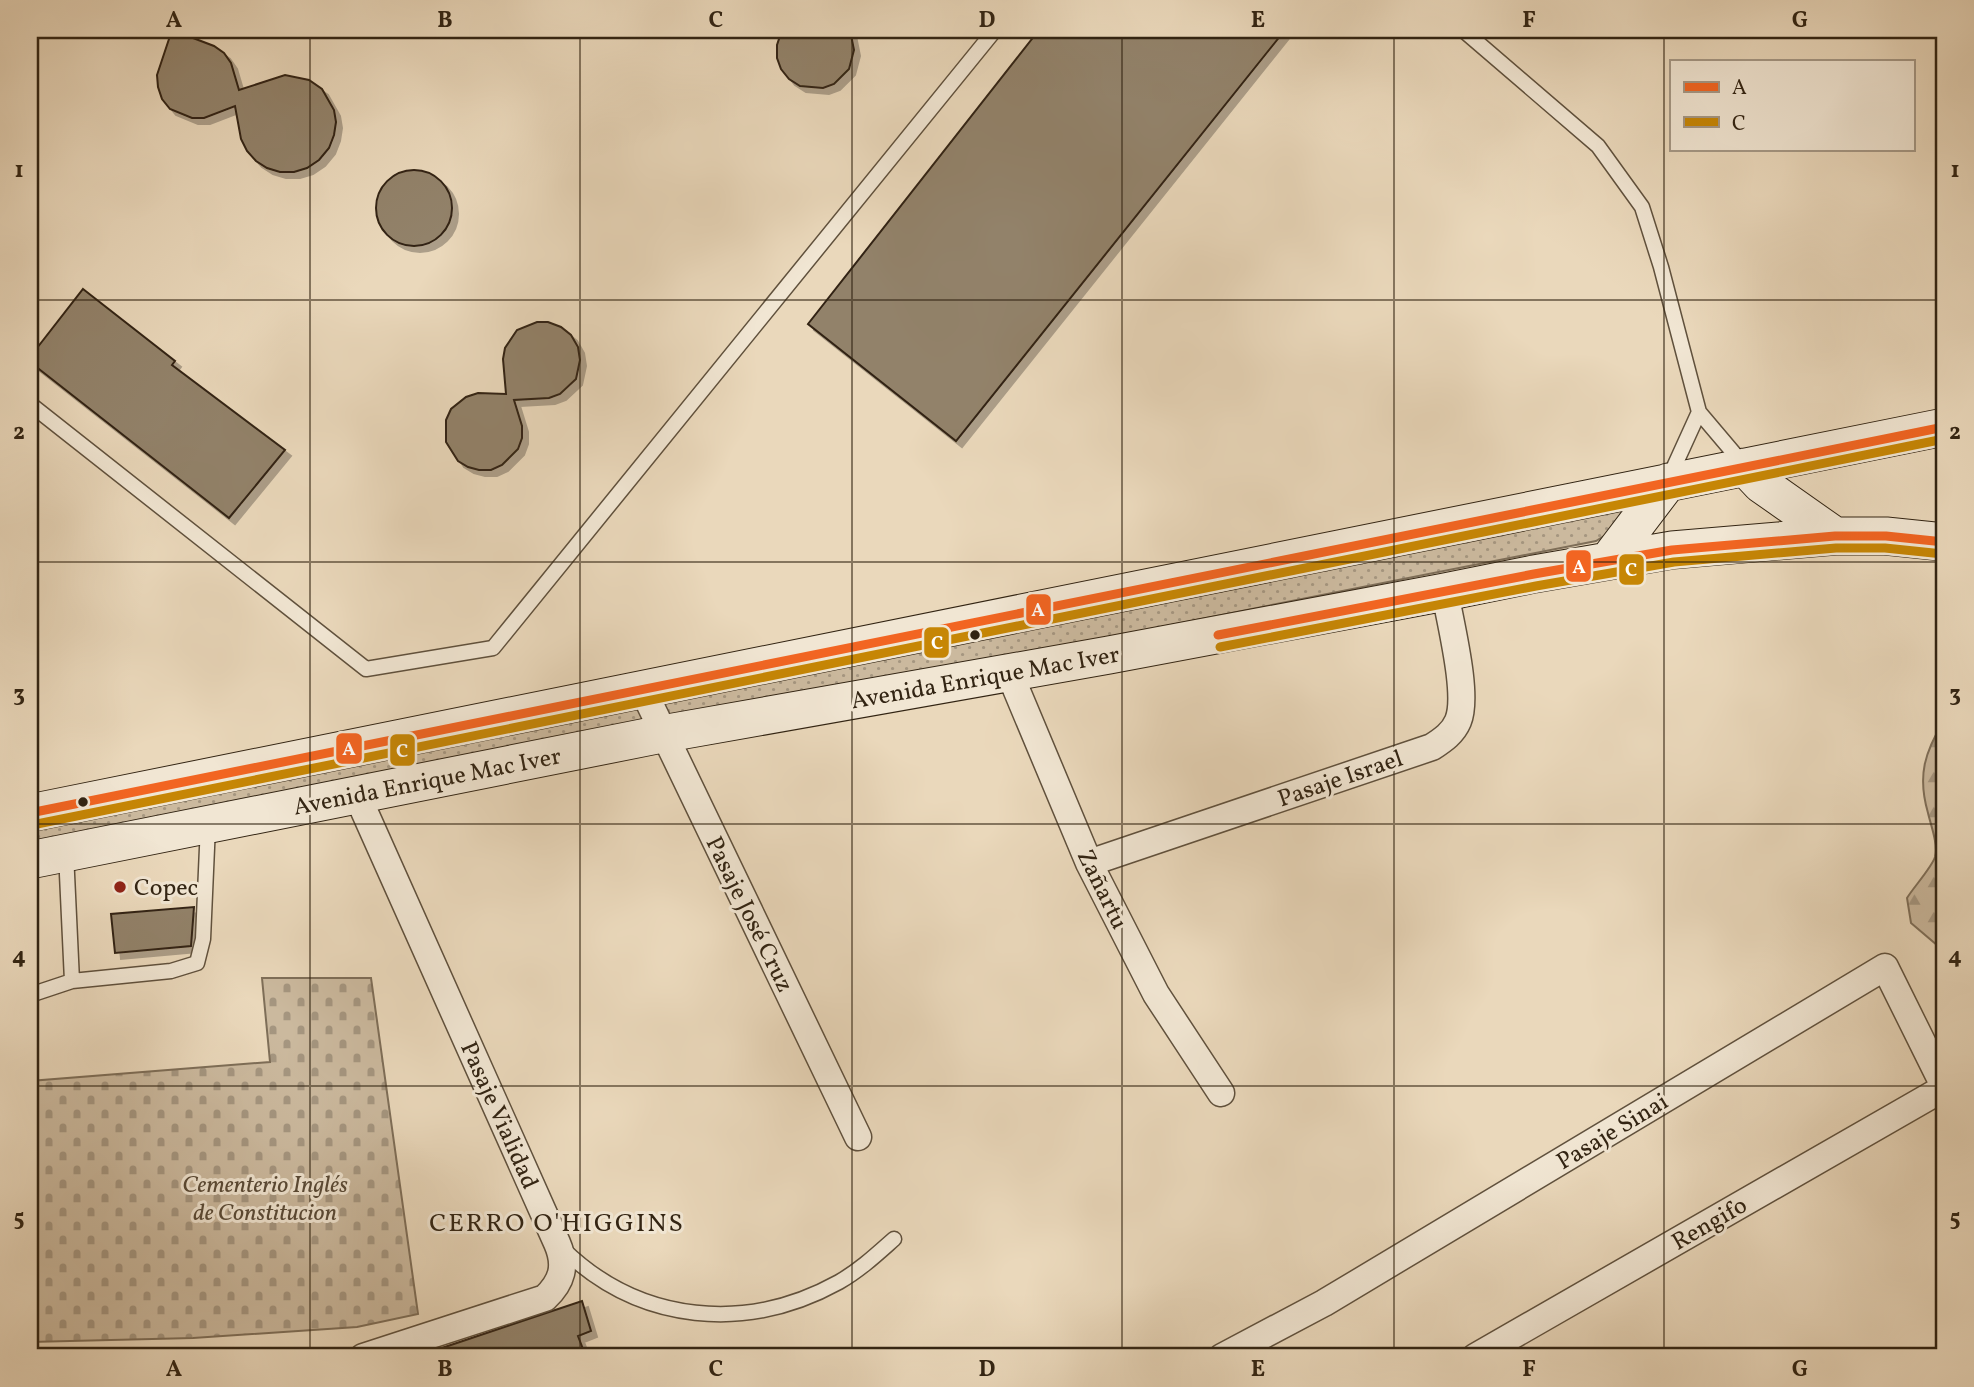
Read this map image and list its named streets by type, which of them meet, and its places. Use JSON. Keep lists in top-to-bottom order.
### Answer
{
  "streets": {
    "main road": ["Avenida Enrique Mac Iver"],
    "street": [
      "Pasaje Israel",
      "Zañartu",
      "Pasaje José Cruz",
      "Pasaje Vialidad",
      "Pasaje Sinai",
      "Rengifo"
    ]
  },
  "crossings": [
    ["Avenida Enrique Mac Iver", "Pasaje Israel"],
    ["Avenida Enrique Mac Iver", "Zañartu"],
    ["Avenida Enrique Mac Iver", "Pasaje José Cruz"],
    ["Avenida Enrique Mac Iver", "Pasaje Vialidad"],
    ["Pasaje Israel", "Zañartu"],
    ["Pasaje Sinai", "Rengifo"]
  ],
  "districts": ["CERRO O'HIGGINS"],
  "parks": ["Cementerio Inglés de Constitucion"],
  "places": ["Copec"],
  "lines": ["transit line A", "transit line C"],
  "legend": ["A", "C"],
  "grid": {
    "columns": [
      "A",
      "B",
      "C",
      "D",
      "E",
      "F",
      "G"
    ],
    "rows": [
      "1",
      "2",
      "3",
      "4",
      "5"
    ]
  }
}
